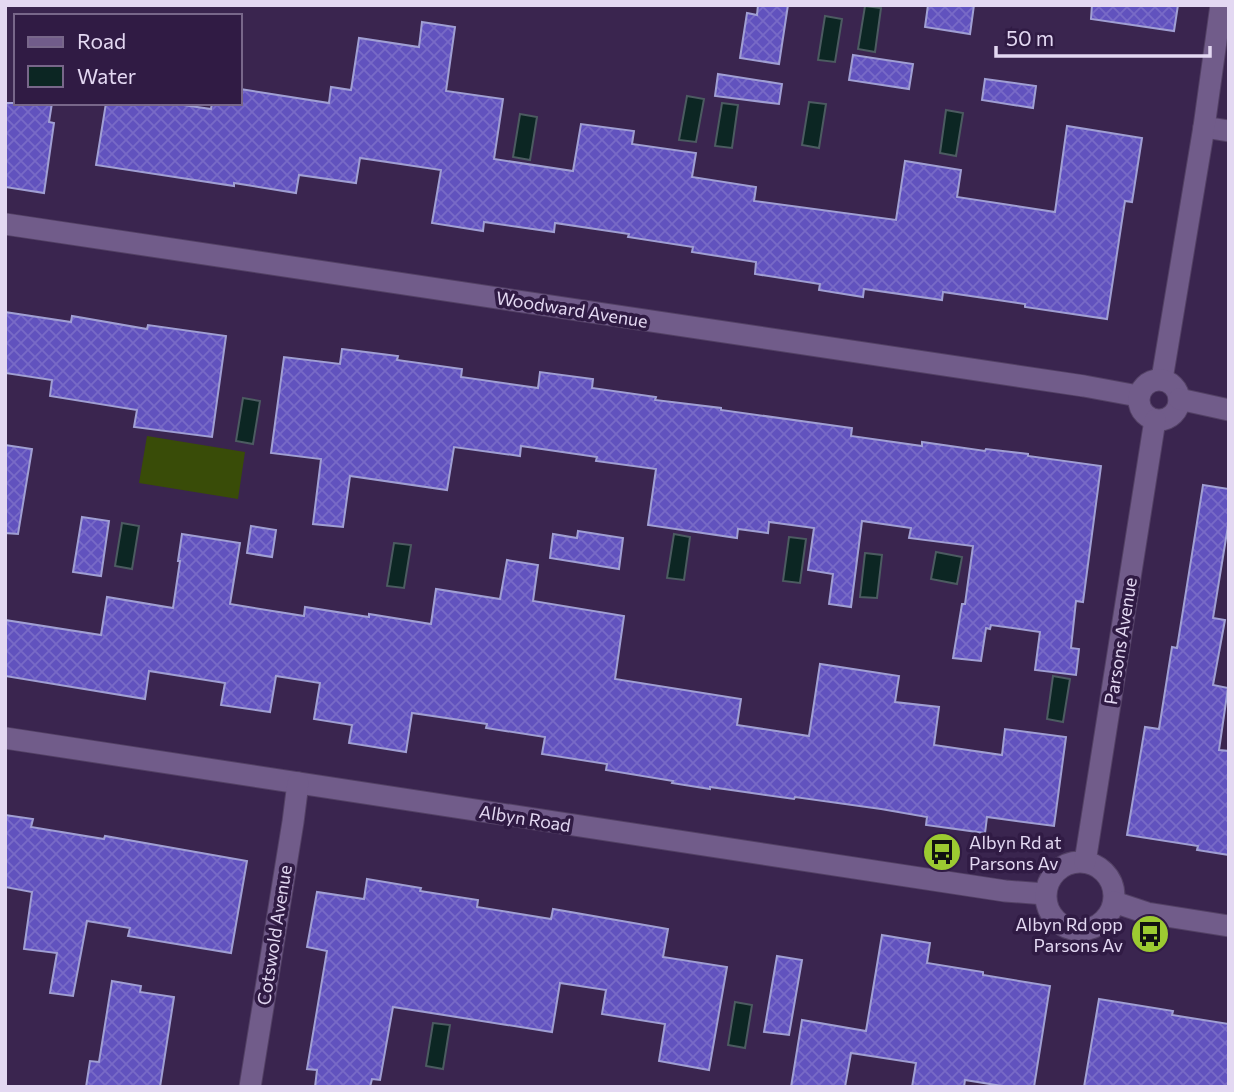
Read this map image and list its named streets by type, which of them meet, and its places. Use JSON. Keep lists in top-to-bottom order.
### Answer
{
  "streets": {
    "street": [
      "Woodward Avenue",
      "Parsons Avenue",
      "Albyn Road",
      "Cotswold Avenue"
    ]
  },
  "crossings": [
    ["Woodward Avenue", "Parsons Avenue"],
    ["Parsons Avenue", "Albyn Road"],
    ["Albyn Road", "Cotswold Avenue"]
  ],
  "places": {
    "bus stop": ["Albyn Rd at Parsons Av", "Albyn Rd opp Parsons Av"]
  },
  "legend": ["Road", "Water"],
  "scale_bar": "50 m"
}
